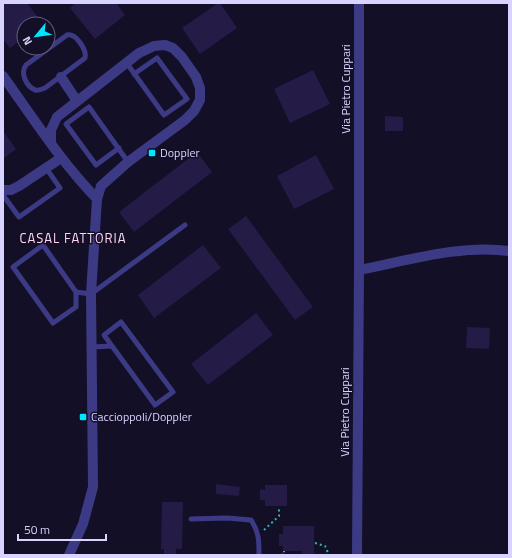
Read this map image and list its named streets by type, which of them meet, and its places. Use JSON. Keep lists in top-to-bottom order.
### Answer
{
  "streets": {
    "street": ["Via Pietro Cuppari"]
  },
  "districts": ["CASAL FATTORIA"],
  "places": {
    "transit": ["Doppler", "Caccioppoli/Doppler"]
  },
  "scale_bar": "50 m",
  "north": "bottom left"
}
